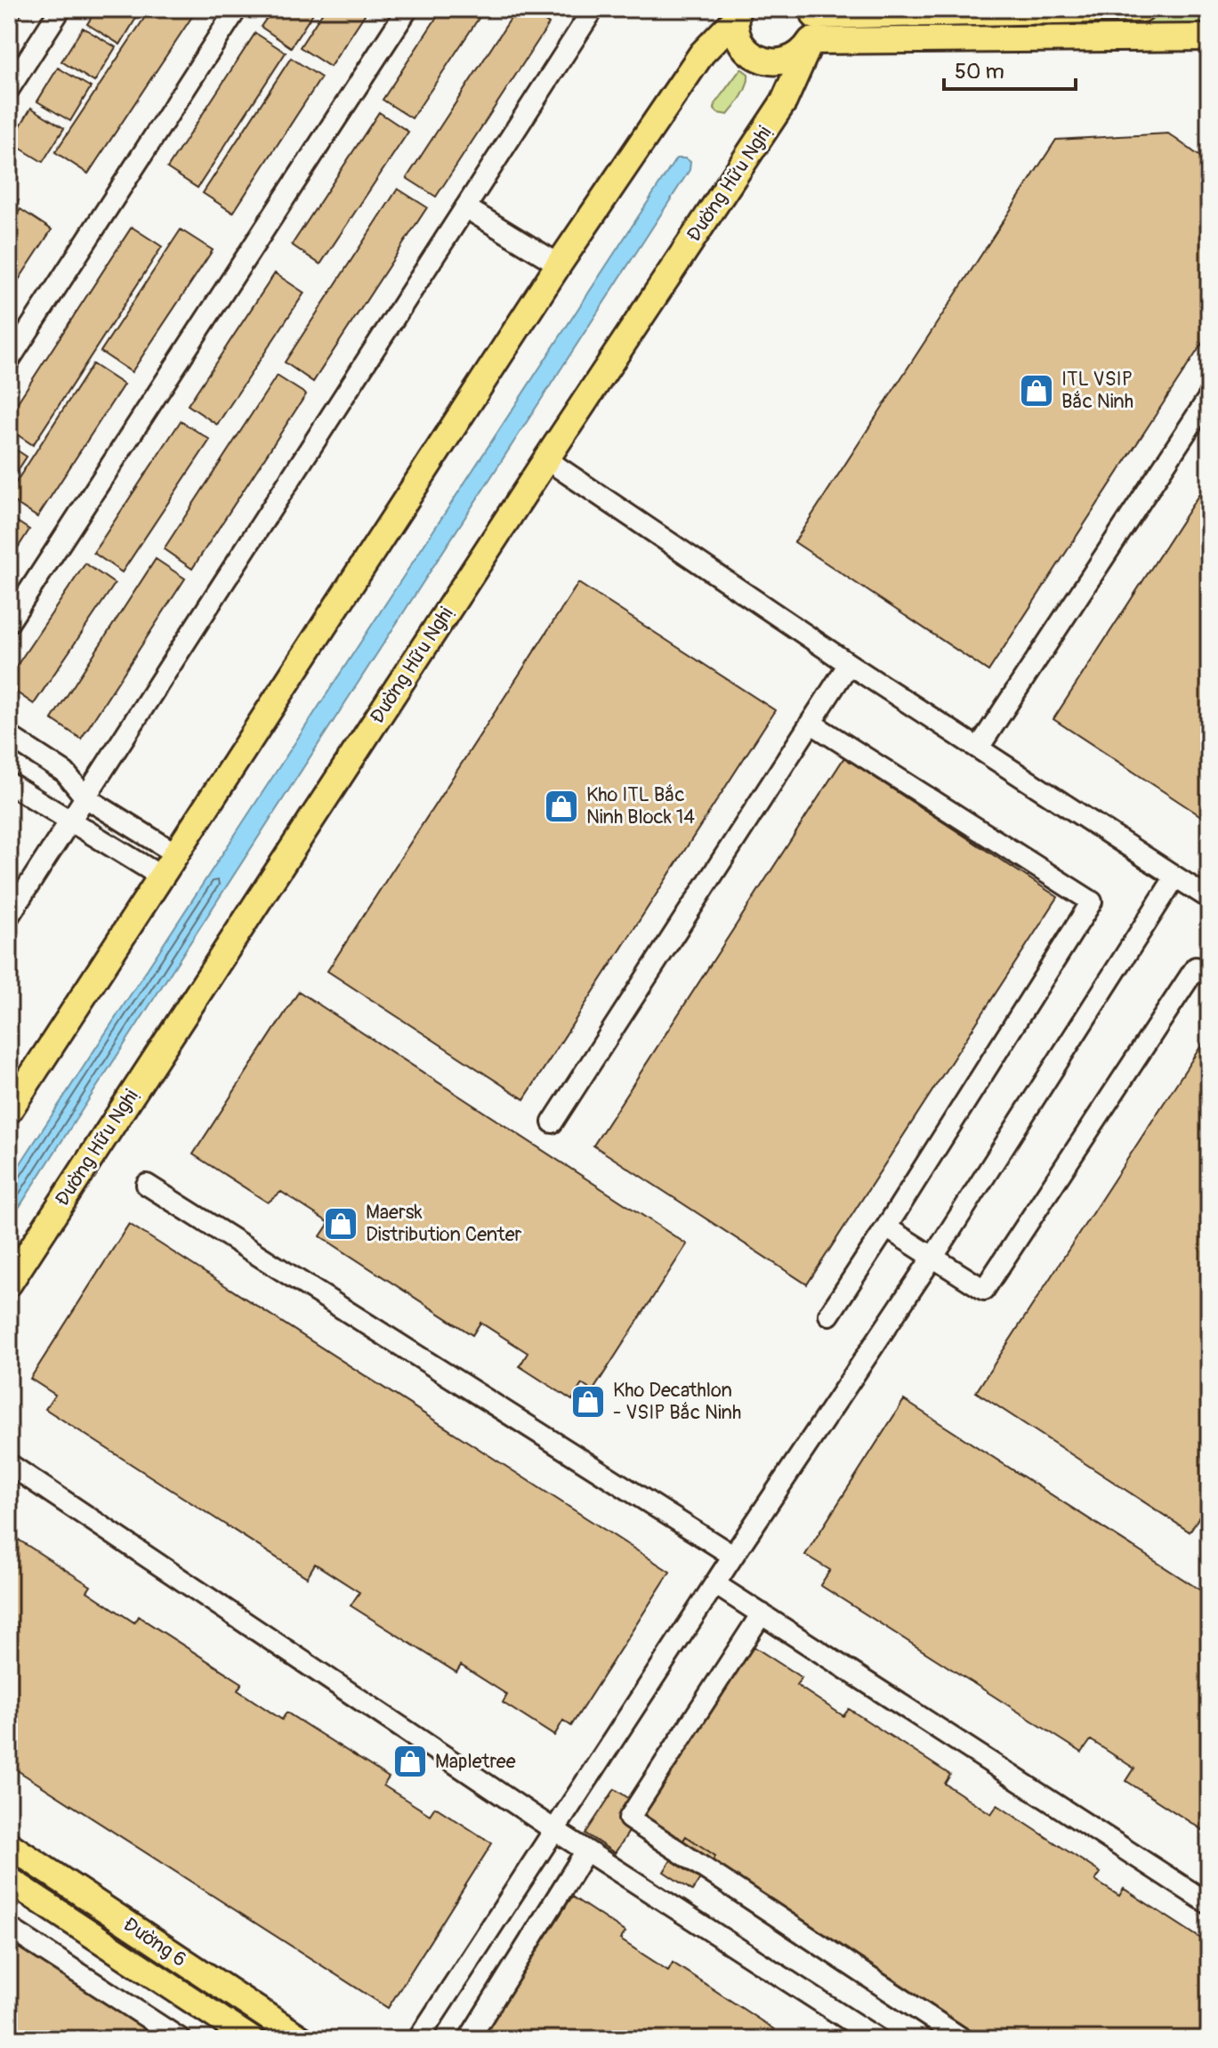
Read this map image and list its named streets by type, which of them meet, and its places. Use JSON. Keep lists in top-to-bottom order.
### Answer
{
  "streets": {
    "main road": ["Đường Hữu Nghị", "Đường 6"]
  },
  "places": {
    "shop": [
      "ITL VSIP Bắc Ninh",
      "Kho ITL Bắc Ninh Block 14",
      "Maersk Distribution Center",
      "Kho Decathlon - VSIP Bắc Ninh",
      "Mapletree"
    ]
  },
  "scale_bar": "50 m"
}
